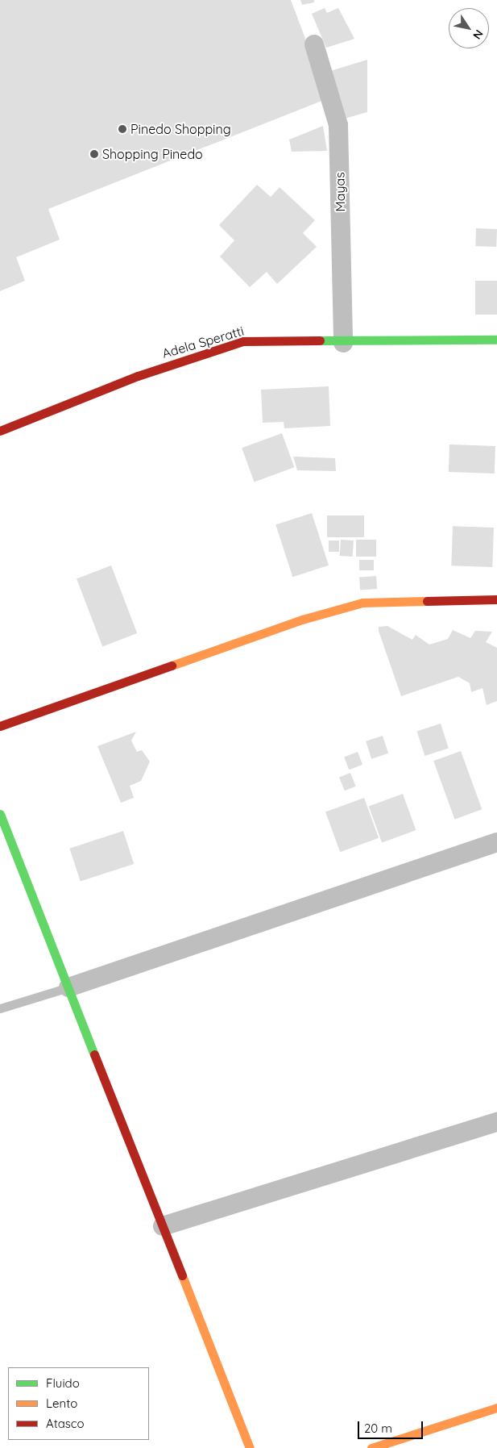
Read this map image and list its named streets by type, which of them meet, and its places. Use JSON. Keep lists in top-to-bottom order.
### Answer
{
  "streets": {
    "street": ["Mayas", "Adela Speratti"]
  },
  "crossings": [
    ["Mayas", "Adela Speratti"]
  ],
  "places": ["Pinedo Shopping", "Shopping Pinedo"],
  "legend": ["Fluido", "Lento", "Atasco"],
  "scale_bar": "20 m",
  "north": "bottom right"
}
